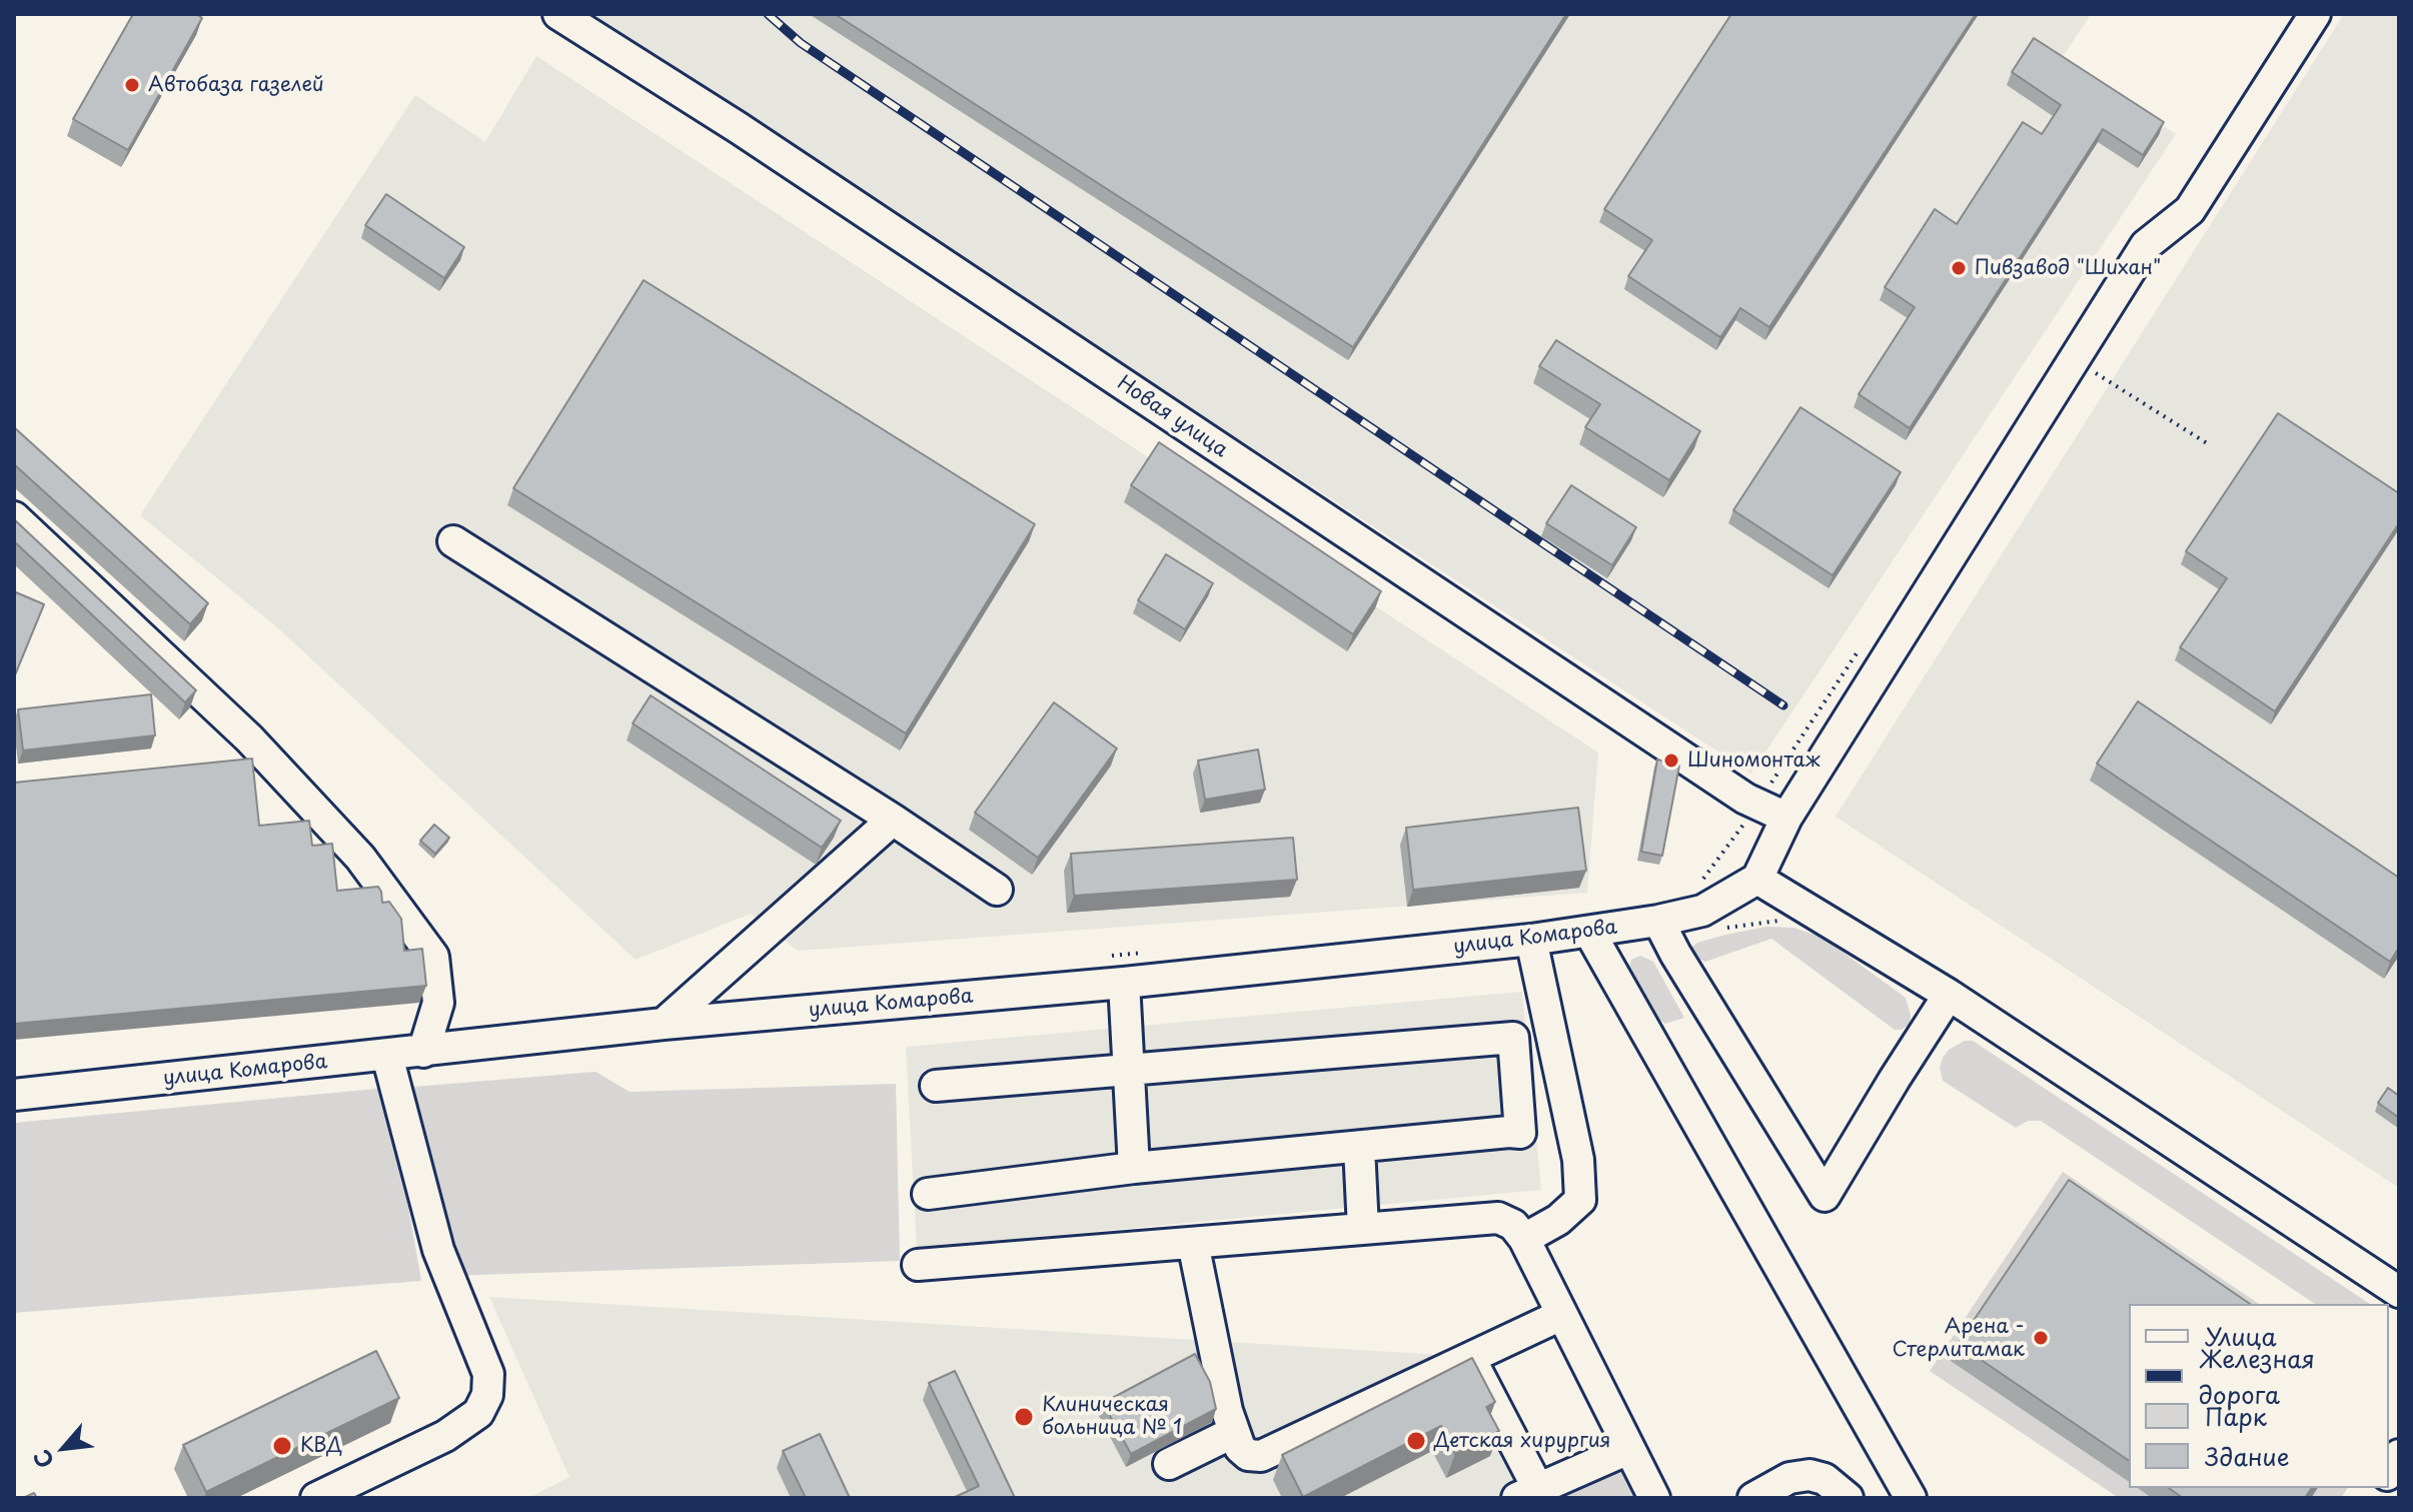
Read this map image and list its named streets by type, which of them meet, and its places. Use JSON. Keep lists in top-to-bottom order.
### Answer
{
  "streets": {
    "street": ["Новая улица", "улица Комарова"]
  },
  "places": [
    "Автобаза газелей",
    "Пивзавод \"Шихан\"",
    "Шиномонтаж",
    "Арена - Стерлитамак",
    "Клиническая больница № 1",
    "Детская хирургия",
    "КВД"
  ],
  "legend": [
    "Улица",
    "Железная дорога",
    "Парк",
    "Здание"
  ],
  "north": "bottom left"
}
